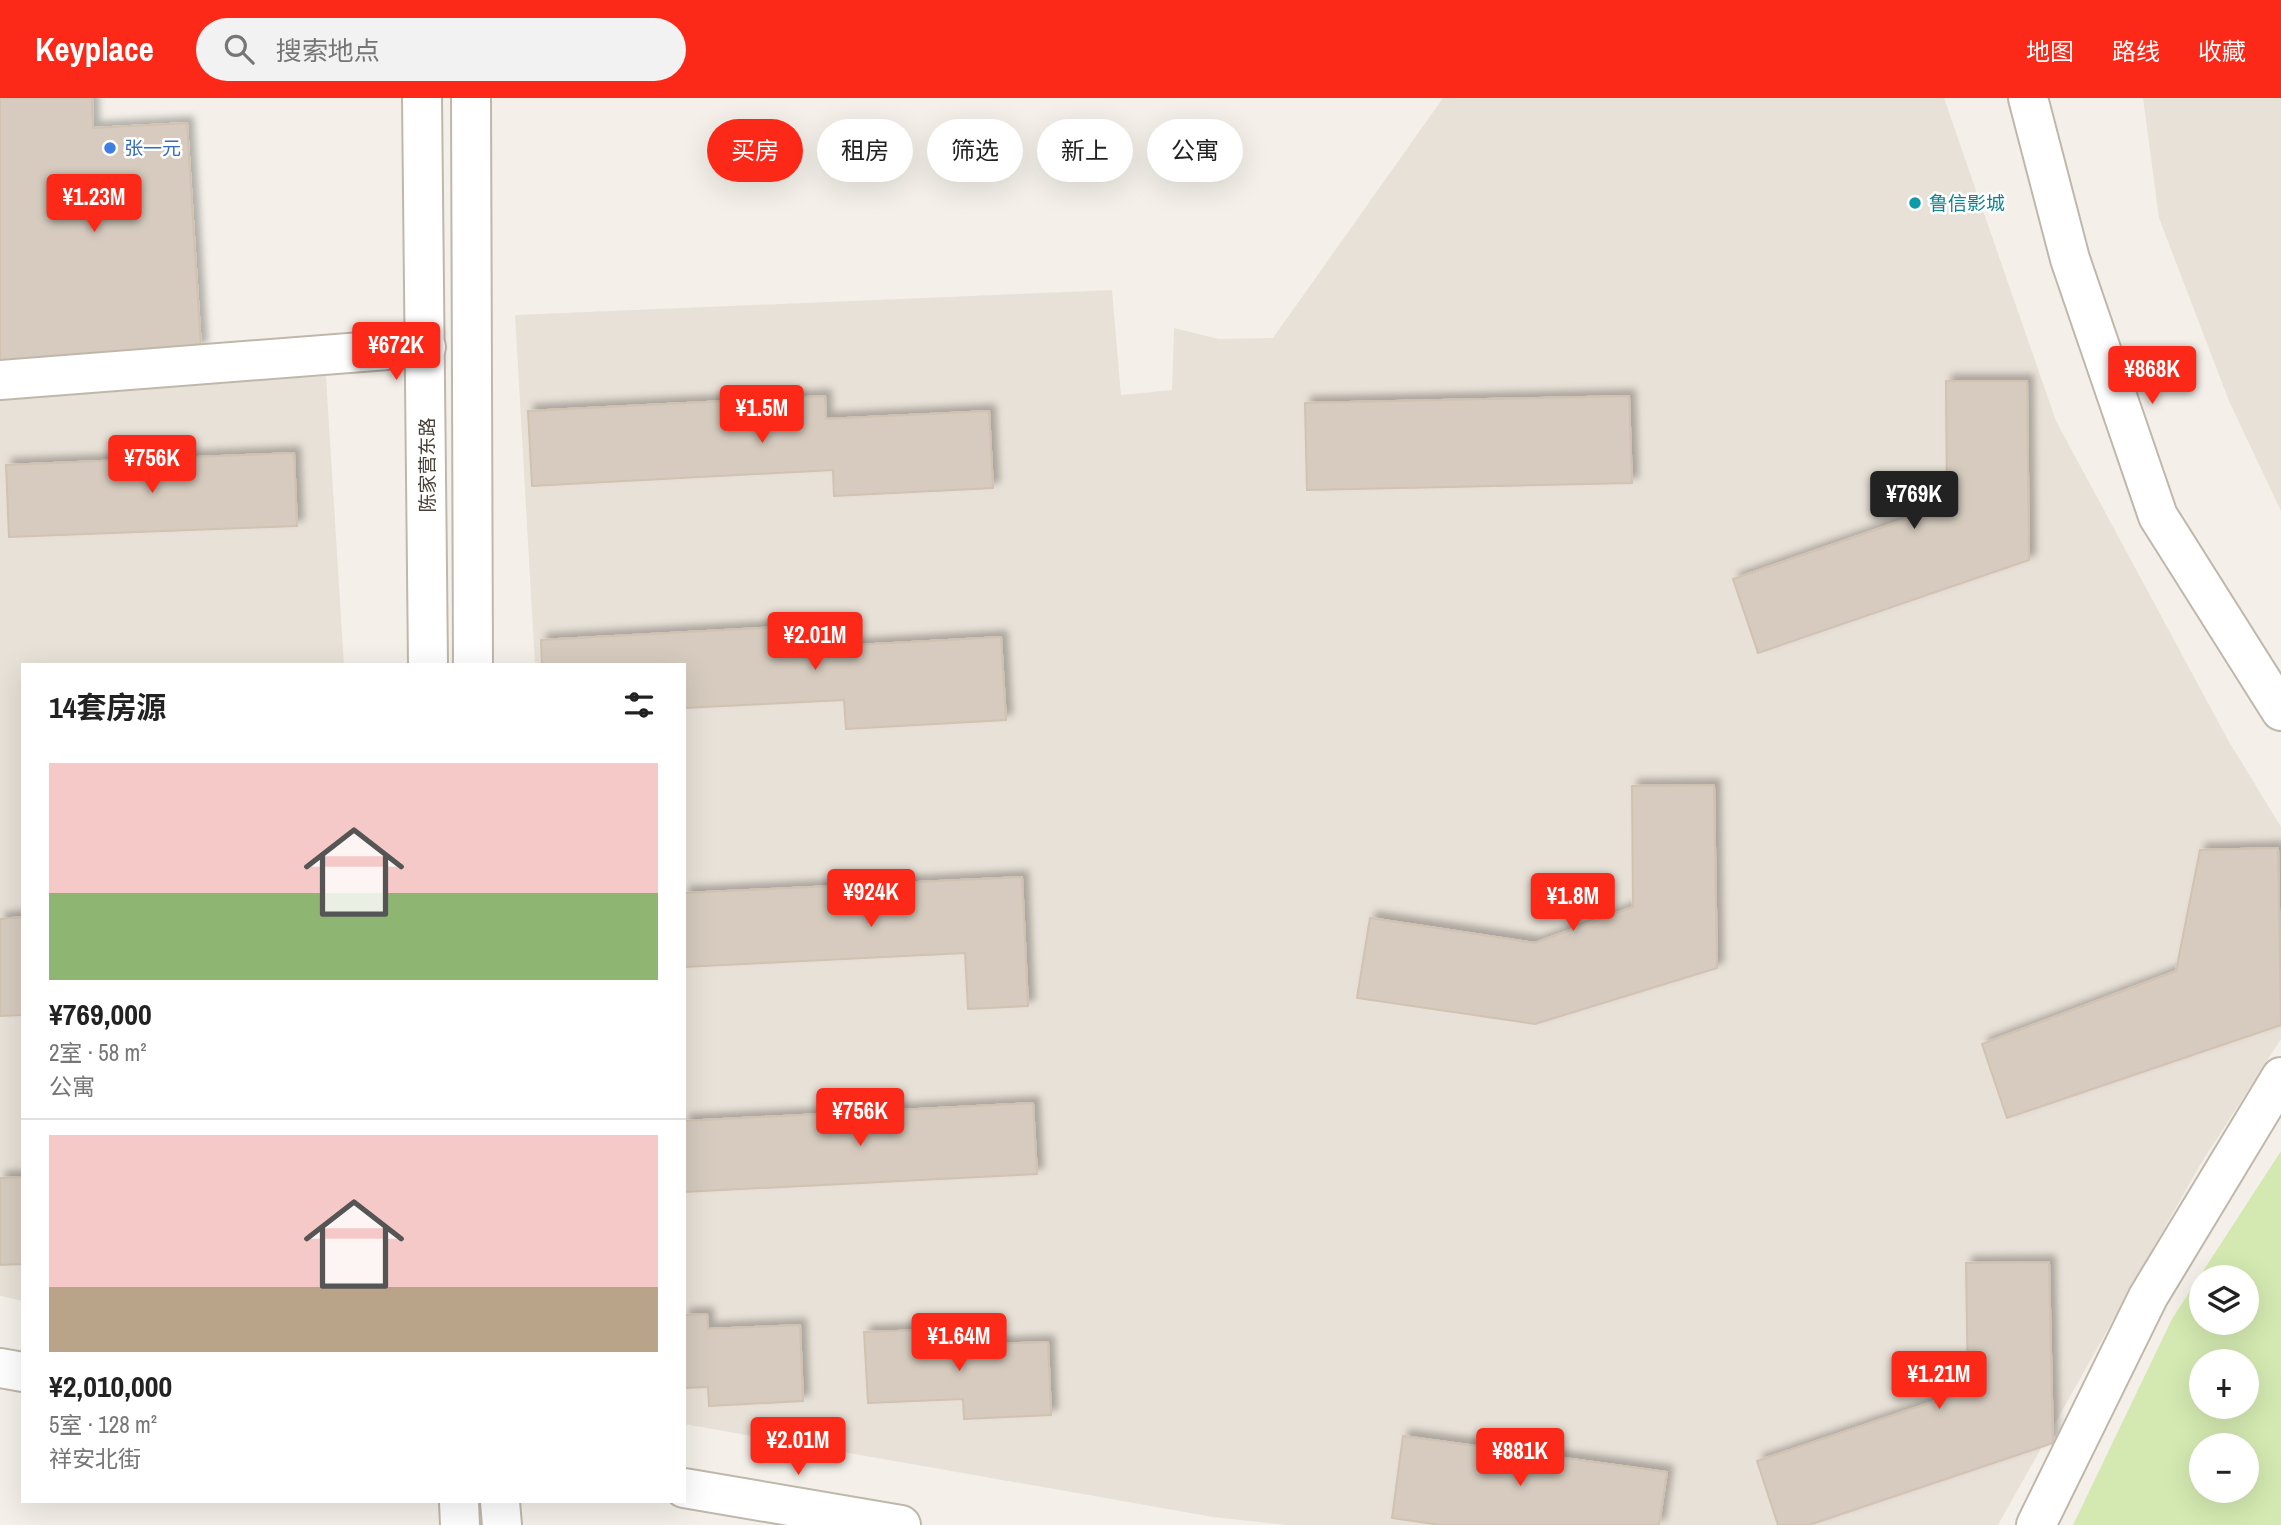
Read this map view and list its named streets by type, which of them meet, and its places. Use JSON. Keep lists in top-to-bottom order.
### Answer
{
  "streets": {
    "street": ["陈家营东路"]
  },
  "places": ["张一元", "鲁信影城"],
  "page": {
    "header": "Keyplace",
    "search": "搜索地点",
    "nav": ["地图", "路线", "收藏"],
    "chip": [
      "买房",
      "租房",
      "筛选",
      "新上",
      "公寓"
    ],
    "price": [
      "¥1.23M",
      "¥672K",
      "¥868K",
      "¥1.5M",
      "¥756K",
      "¥769K",
      "¥2.01M",
      "¥924K",
      "¥1.8M",
      "¥756K",
      "¥1.64M",
      "¥1.21M",
      "¥2.01M",
      "¥881K"
    ],
    "heading": "14套房源",
    "list": [
      {
        "name": "¥769,000",
        "note": "2室 · 58 m² · 公寓"
      },
      {
        "name": "¥2,010,000",
        "note": "5室 · 128 m² · 祥安北街"
      }
    ],
    "map_buttons": ["+", "−"]
  }
}
